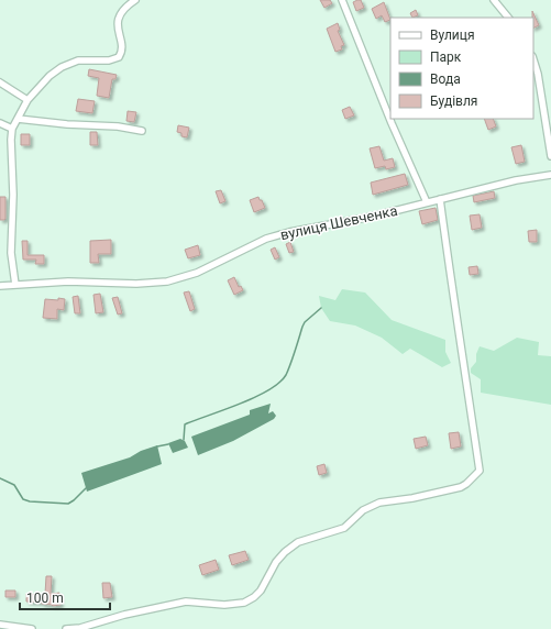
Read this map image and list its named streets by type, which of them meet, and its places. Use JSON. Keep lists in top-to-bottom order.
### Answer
{
  "streets": {
    "street": ["вулиця Шевченка"]
  },
  "legend": [
    "Вулиця",
    "Парк",
    "Вода",
    "Будівля"
  ],
  "scale_bar": "100 m"
}
